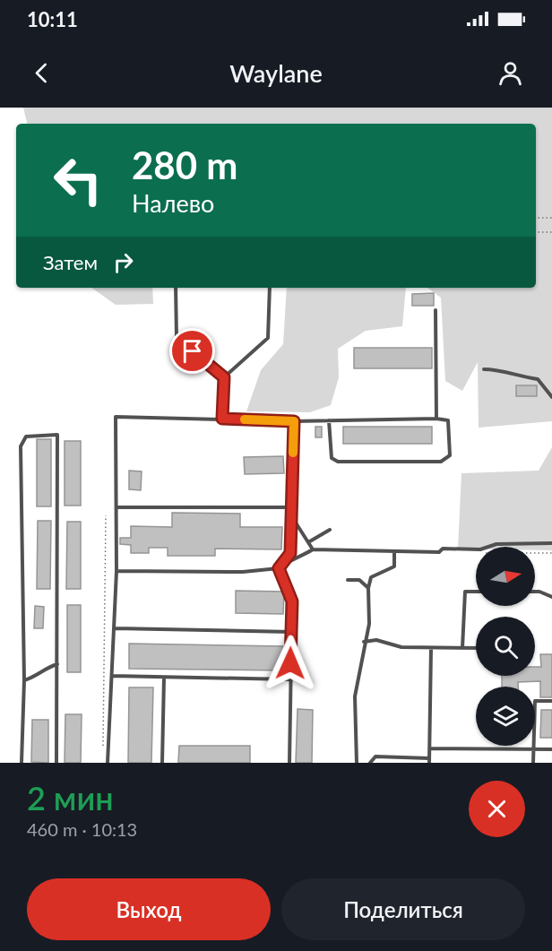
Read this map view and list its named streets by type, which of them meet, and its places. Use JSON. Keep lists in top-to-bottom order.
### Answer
{
  "north": "right",
  "page": {
    "status": "10:11",
    "header": "Waylane",
    "turn": ["280 m", "Налево"],
    "then": "Затем",
    "heading": ["2 мин", "460 m · 10:13"],
    "buttons": ["Выход", "Поделиться"]
  }
}
